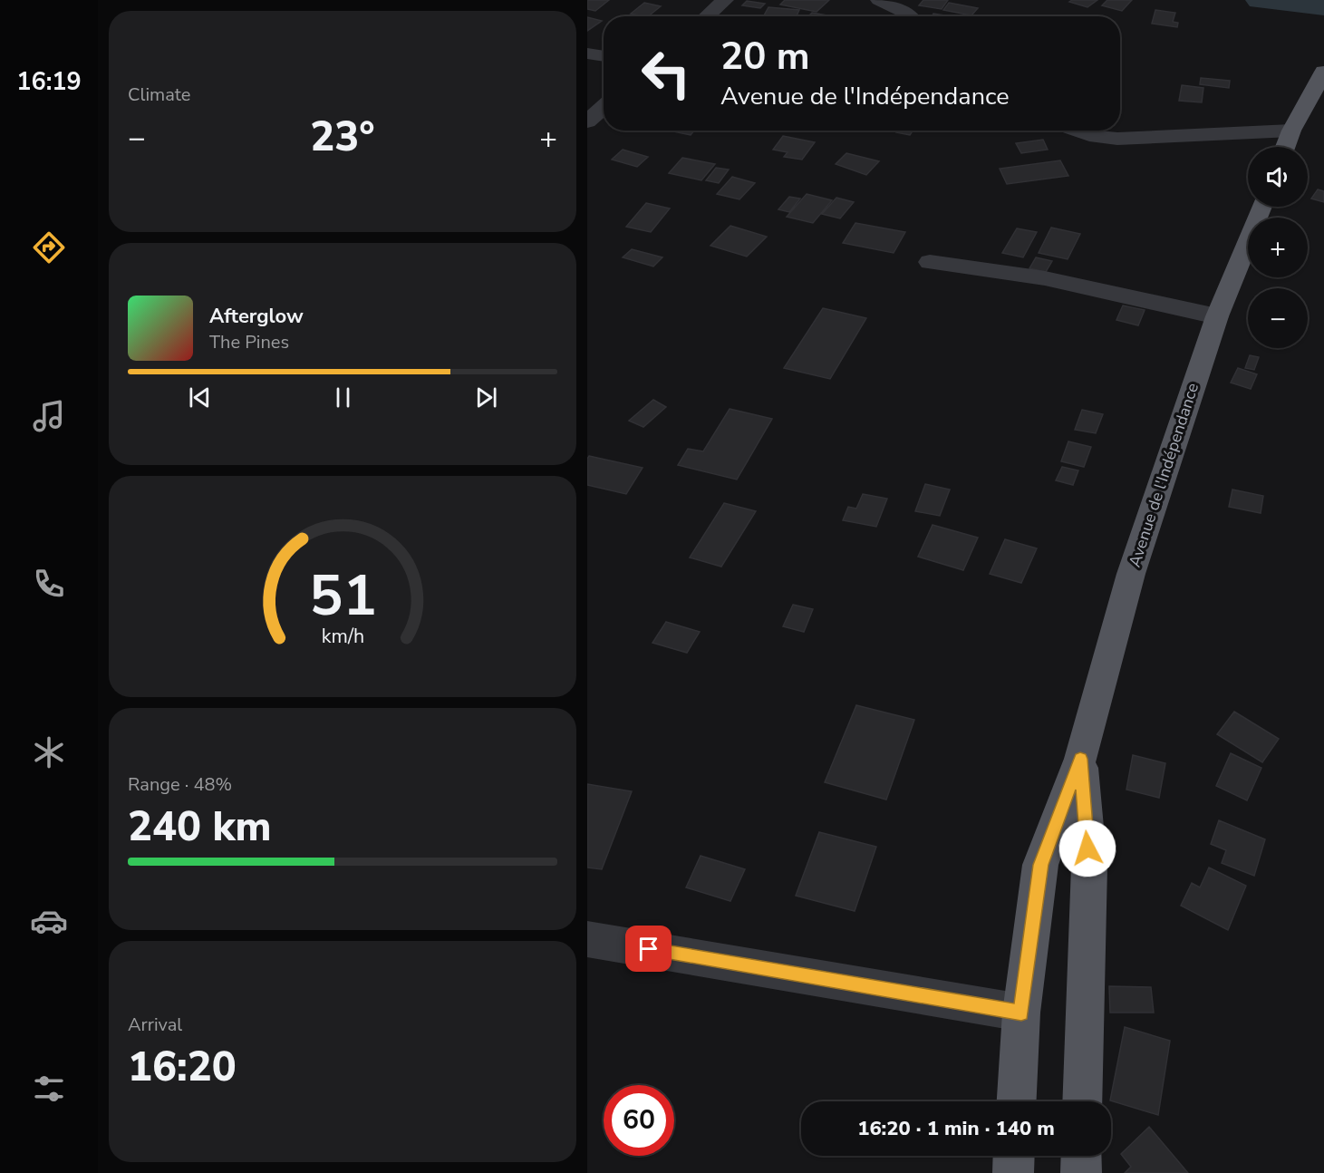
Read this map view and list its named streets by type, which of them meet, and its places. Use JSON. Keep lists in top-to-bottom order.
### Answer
{
  "streets": {
    "main road": ["Avenue de l'Indépendance"]
  },
  "page": {
    "tabs": "16:19",
    "tile": [
      "Climate",
      ["Range · 48%", "240 km"],
      ["Arrival", "16:20"]
    ],
    "turn": ["20 m", "Avenue de l'Indépendance"],
    "heat": ["−", "23°", "+"],
    "map_buttons": ["+", "−"],
    "song": ["Afterglow", "The Pines"],
    "limit": "60",
    "trip": "16:20 · 1 min · 140 m",
    "gauge": ["51", "km/h"]
  }
}
